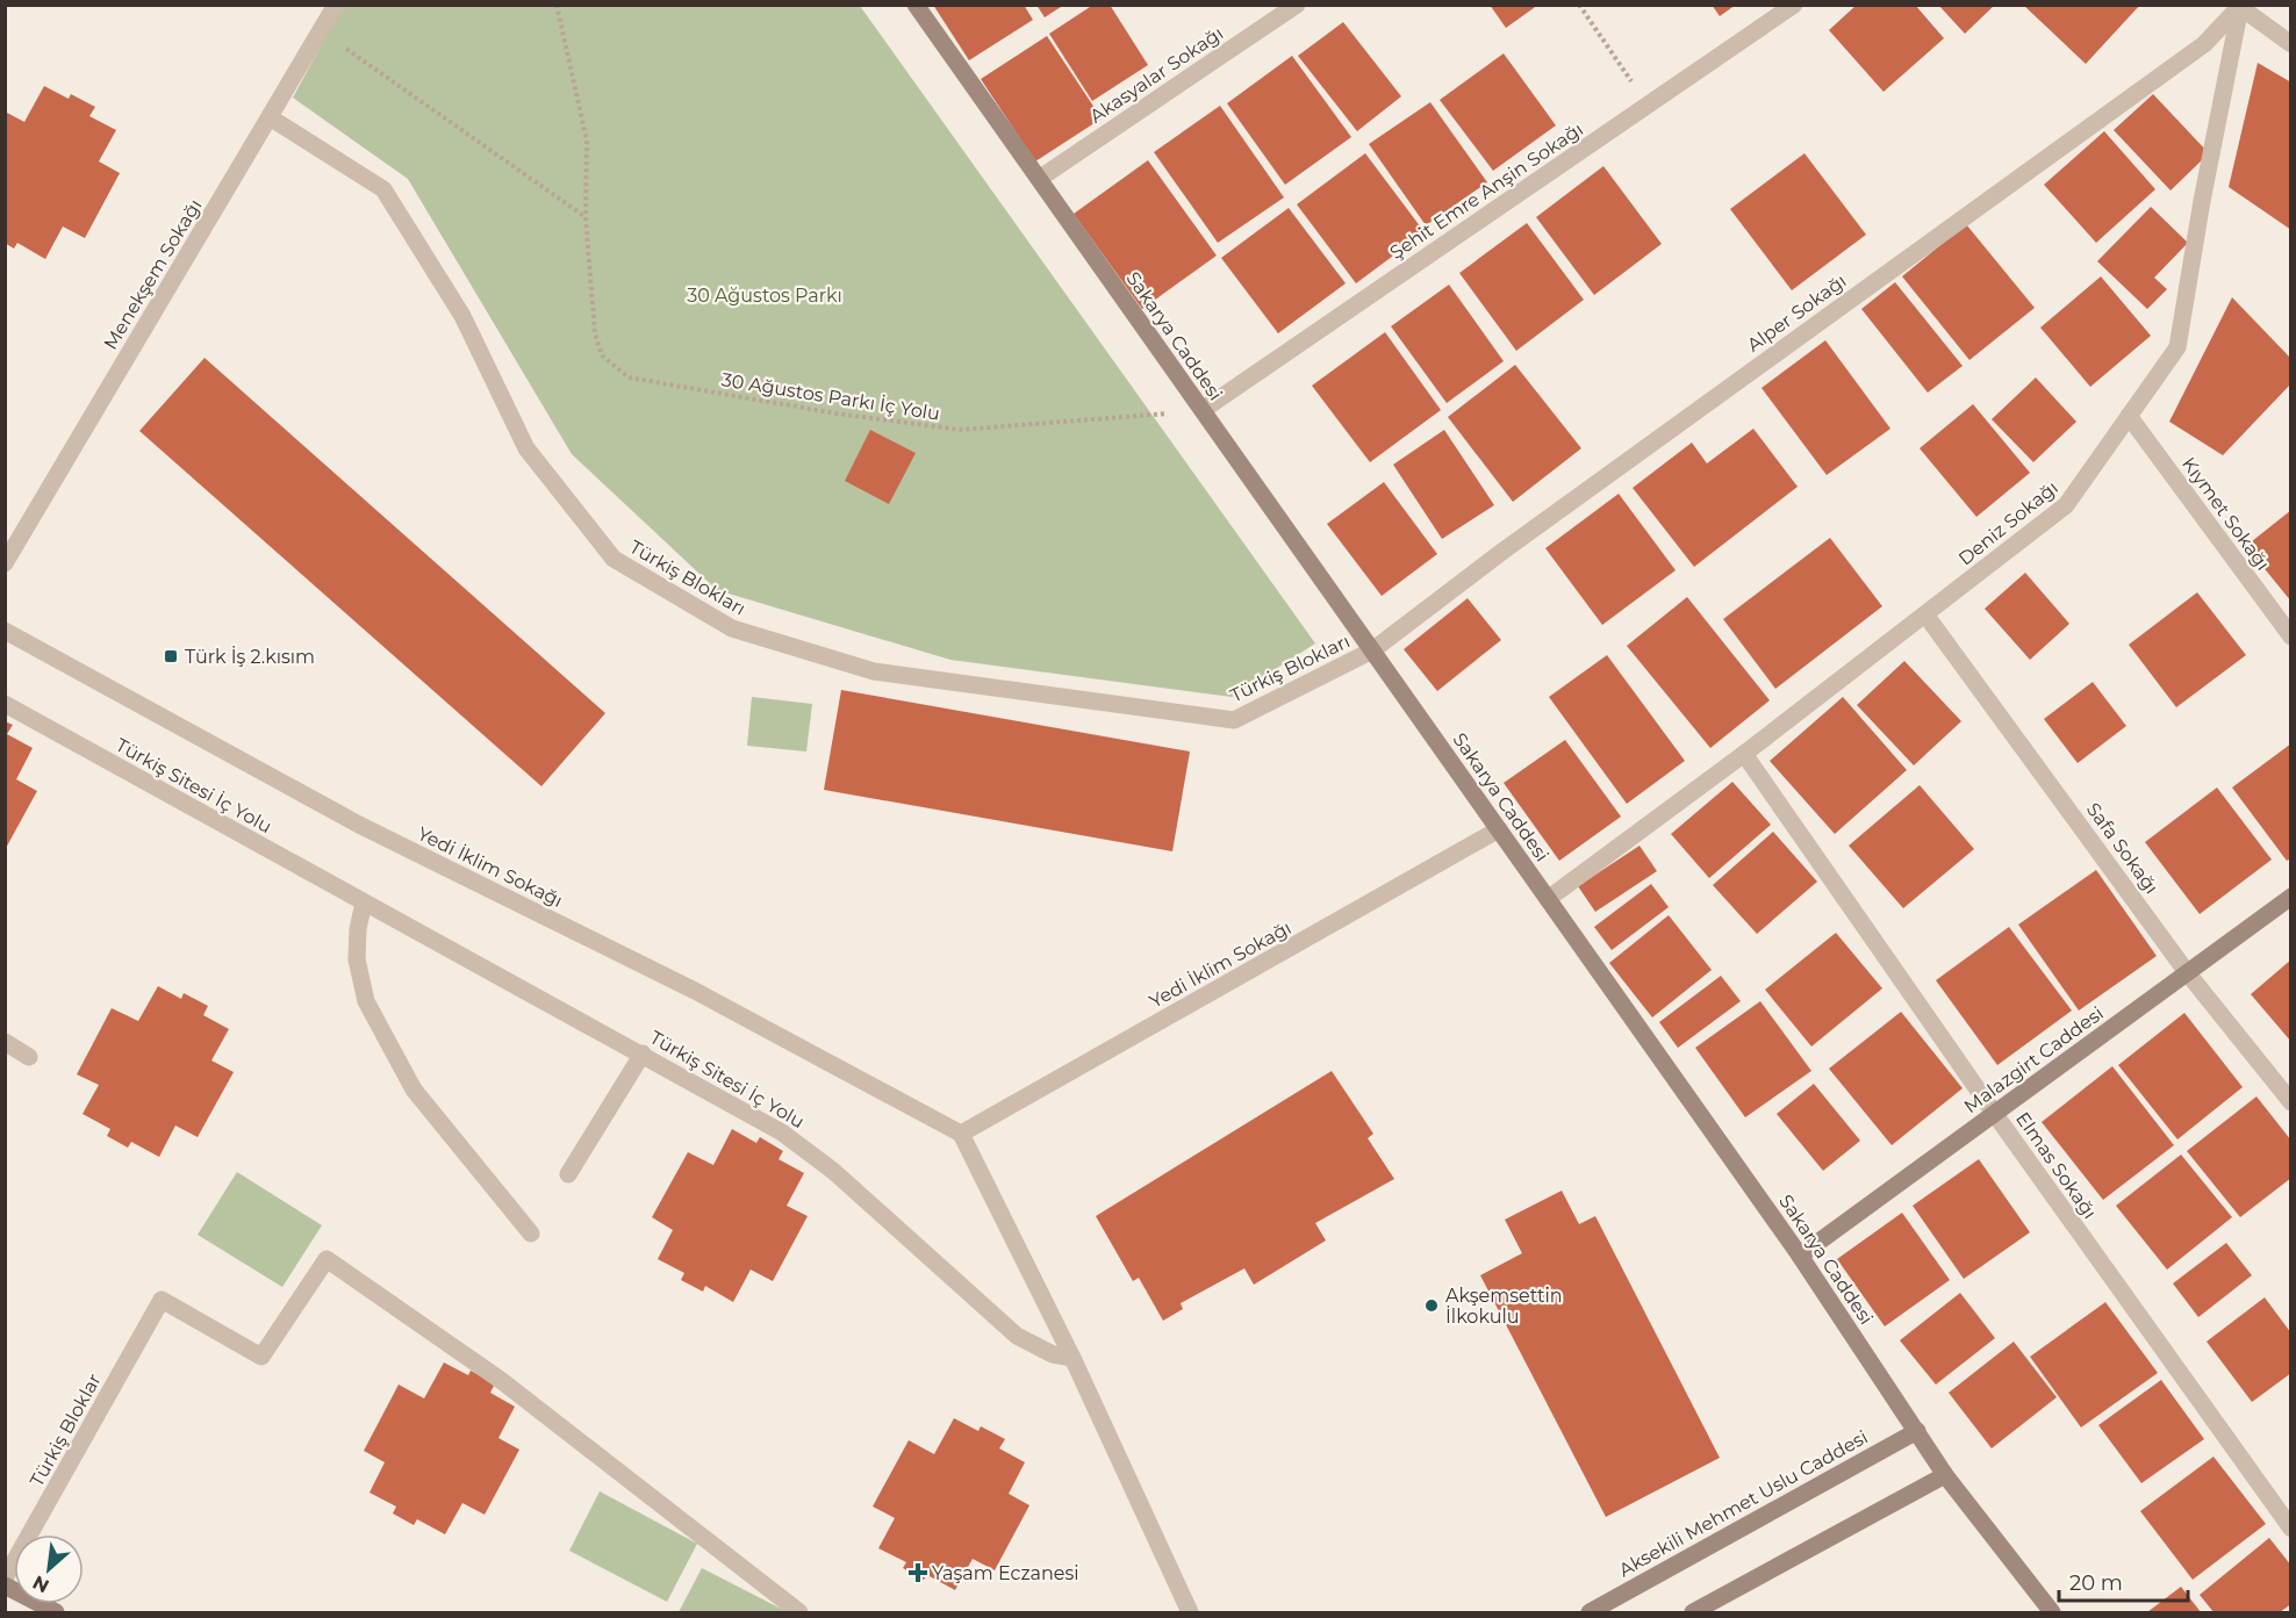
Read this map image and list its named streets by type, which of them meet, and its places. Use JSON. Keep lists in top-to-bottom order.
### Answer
{
  "streets": {
    "street": [
      "Akasyalar Sokağı",
      "Şehit Emre Anşin Sokağı",
      "Menekşem Sokağı",
      "Alper Sokağı",
      "Sakarya Caddesi",
      "Kıymet Sokağı",
      "Deniz Sokağı",
      "Türkiş Blokları",
      "Türkiş Sitesi İç Yolu",
      "Safa Sokağı",
      "Yedi İklim Sokağı",
      "Malazgirt Caddesi",
      "Elmas Sokağı",
      "Türkiş Bloklar",
      "Aksekili Mehmet Uslu Caddesi"
    ],
    "path": ["30 Ağustos Parkı İç Yolu"]
  },
  "crossings": [
    ["Akasyalar Sokağı", "Sakarya Caddesi"],
    ["Şehit Emre Anşin Sokağı", "Sakarya Caddesi"],
    ["Şehit Emre Anşin Sokağı", "30 Ağustos Parkı İç Yolu"],
    ["Menekşem Sokağı", "Türkiş Blokları"],
    ["Alper Sokağı", "Sakarya Caddesi"],
    ["Alper Sokağı", "Deniz Sokağı"],
    ["Alper Sokağı", "Türkiş Blokları"],
    ["Sakarya Caddesi", "30 Ağustos Parkı İç Yolu"],
    ["Sakarya Caddesi", "Deniz Sokağı"],
    ["Sakarya Caddesi", "Türkiş Blokları"],
    ["Sakarya Caddesi", "Yedi İklim Sokağı"],
    ["Sakarya Caddesi", "Malazgirt Caddesi"],
    ["Sakarya Caddesi", "Aksekili Mehmet Uslu Caddesi"],
    ["Kıymet Sokağı", "Deniz Sokağı"],
    ["Deniz Sokağı", "Safa Sokağı"],
    ["Deniz Sokağı", "Elmas Sokağı"],
    ["Safa Sokağı", "Malazgirt Caddesi"],
    ["Malazgirt Caddesi", "Elmas Sokağı"]
  ],
  "parks": ["30 Ağustos Parkı"],
  "places": {
    "transit": ["Türk İş 2.kısım"],
    "other": ["Akşemsettin İlkokulu"],
    "health": ["Yaşam Eczanesi"]
  },
  "scale_bar": "20 m",
  "north": "bottom left"
}
